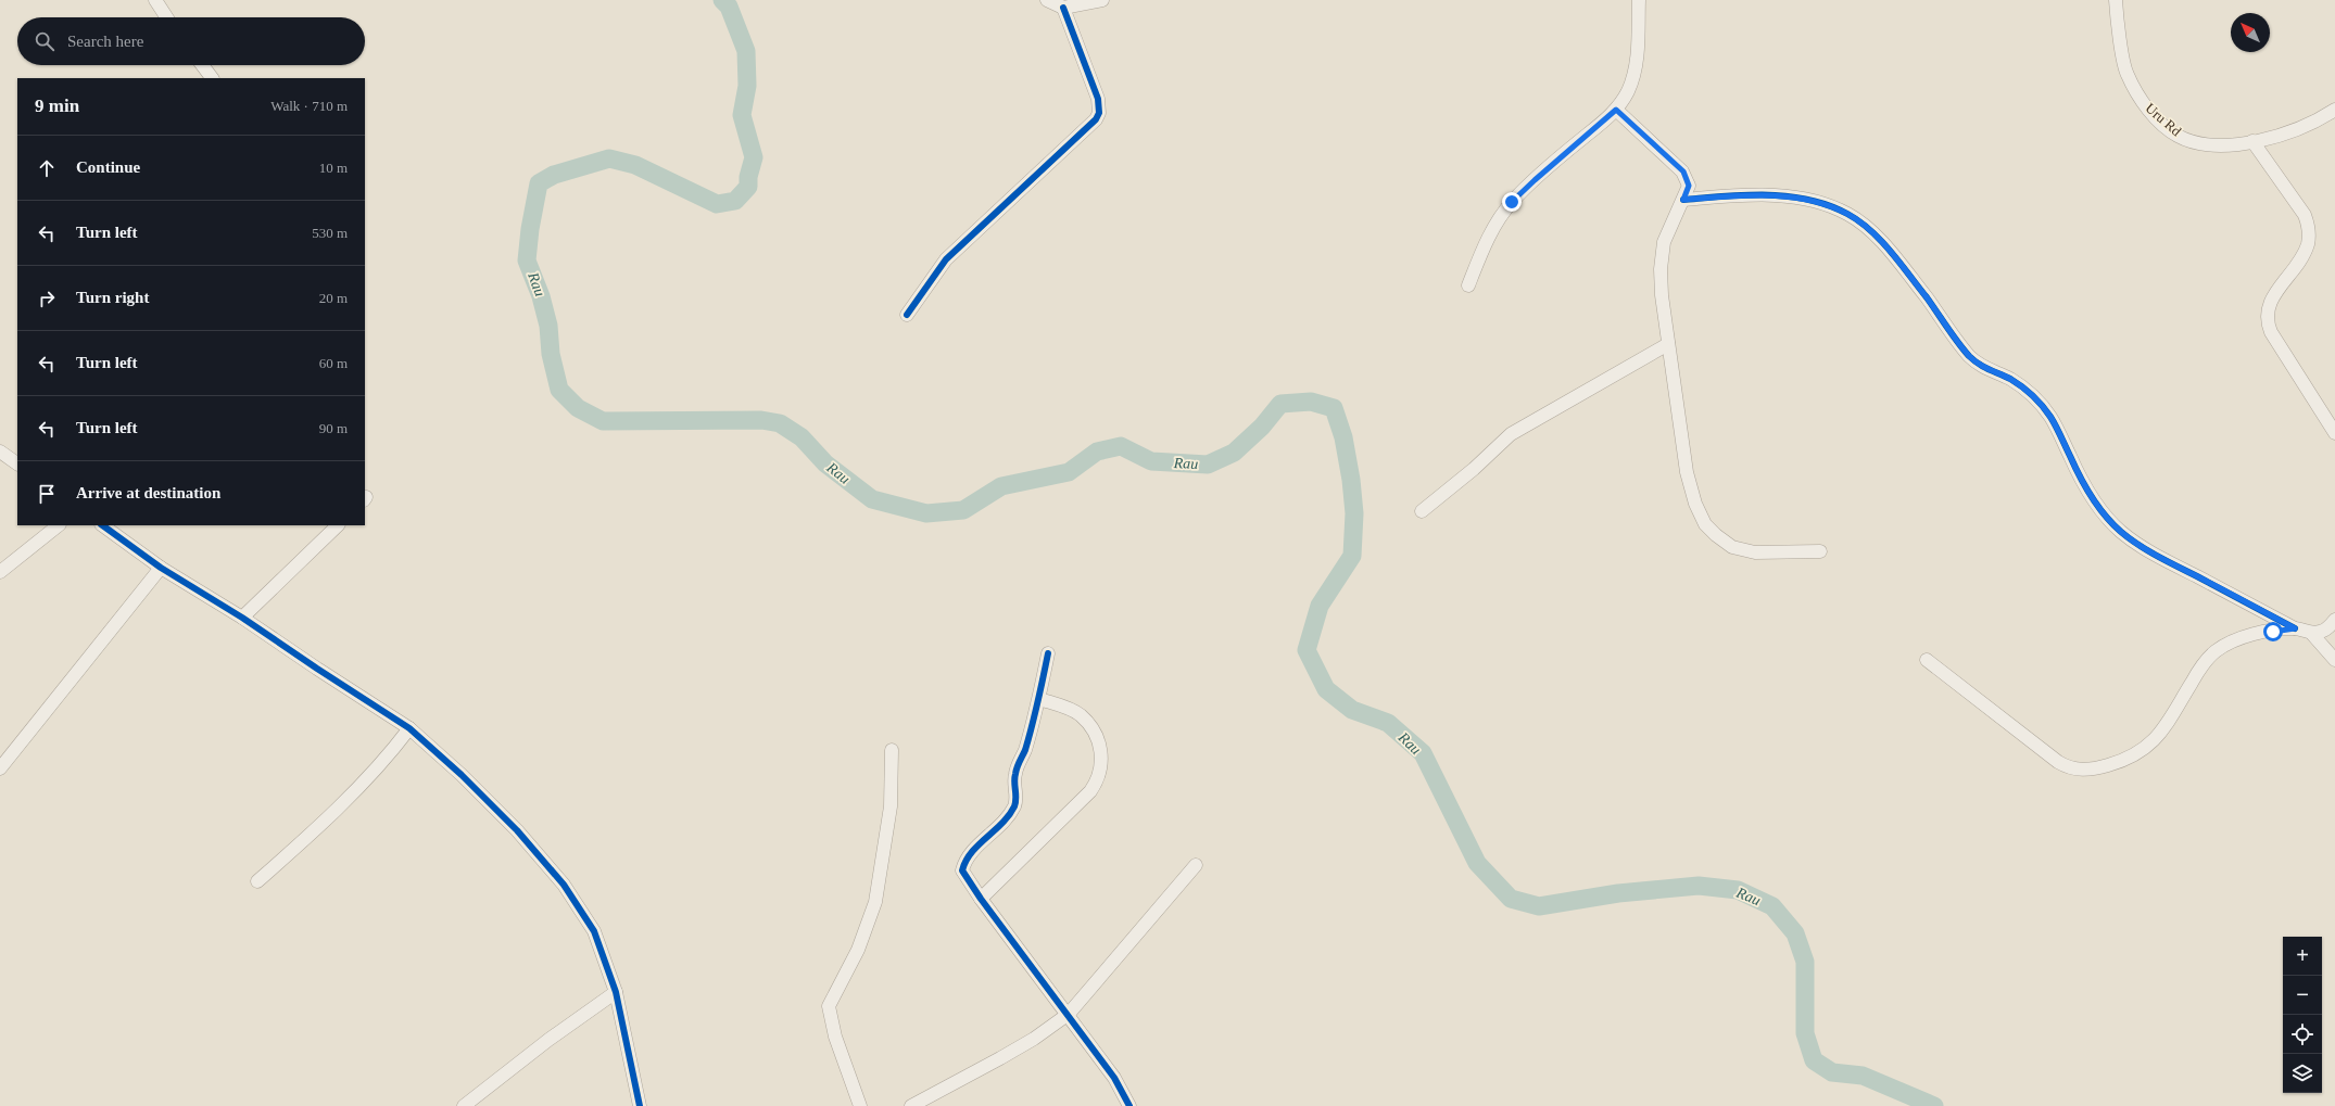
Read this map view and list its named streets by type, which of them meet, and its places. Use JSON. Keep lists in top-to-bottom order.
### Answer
{
  "streets": {
    "street": ["Uru Rd"]
  },
  "water": ["Rau"],
  "north": "top left",
  "page": {
    "search": "Search here",
    "heading": ["9 min", "Walk · 710 m"],
    "list": [
      ["Continue", "10 m"],
      ["Turn left", "530 m"],
      ["Turn right", "20 m"],
      ["Turn left", "60 m"],
      ["Turn left", "90 m"],
      "Arrive at destination"
    ],
    "map_buttons": ["+", "−"]
  }
}
